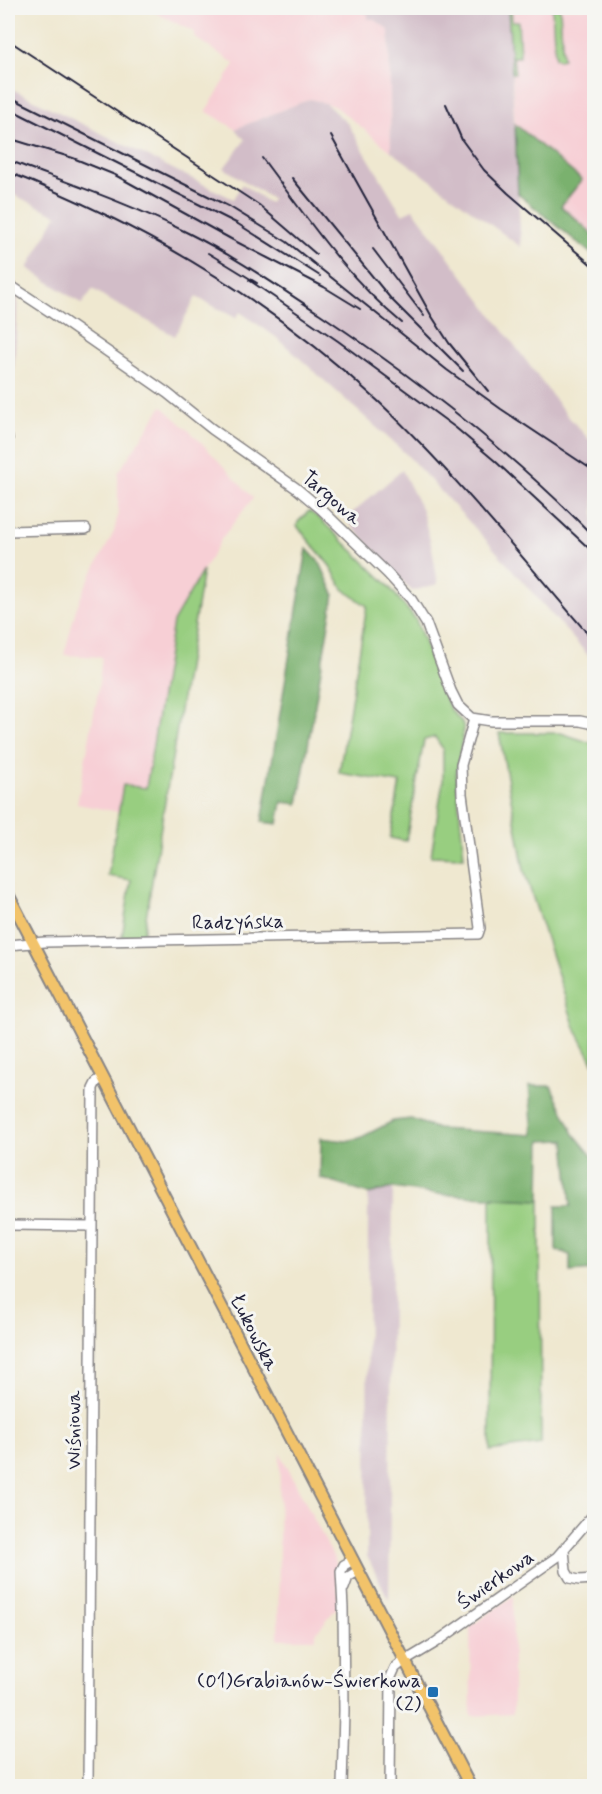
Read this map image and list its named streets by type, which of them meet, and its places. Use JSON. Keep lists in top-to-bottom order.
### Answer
{
  "streets": {
    "main road": ["Łukowska"],
    "street": [
      "Targowa",
      "Radzyńska",
      "Wiśniowa",
      "Świerkowa"
    ]
  },
  "crossings": [
    ["Targowa", "Radzyńska"],
    ["Radzyńska", "Łukowska"],
    ["Łukowska", "Wiśniowa"],
    ["Łukowska", "Świerkowa"]
  ],
  "places": {
    "transit": ["(01)Grabianów-Świerkowa (2)"]
  }
}
